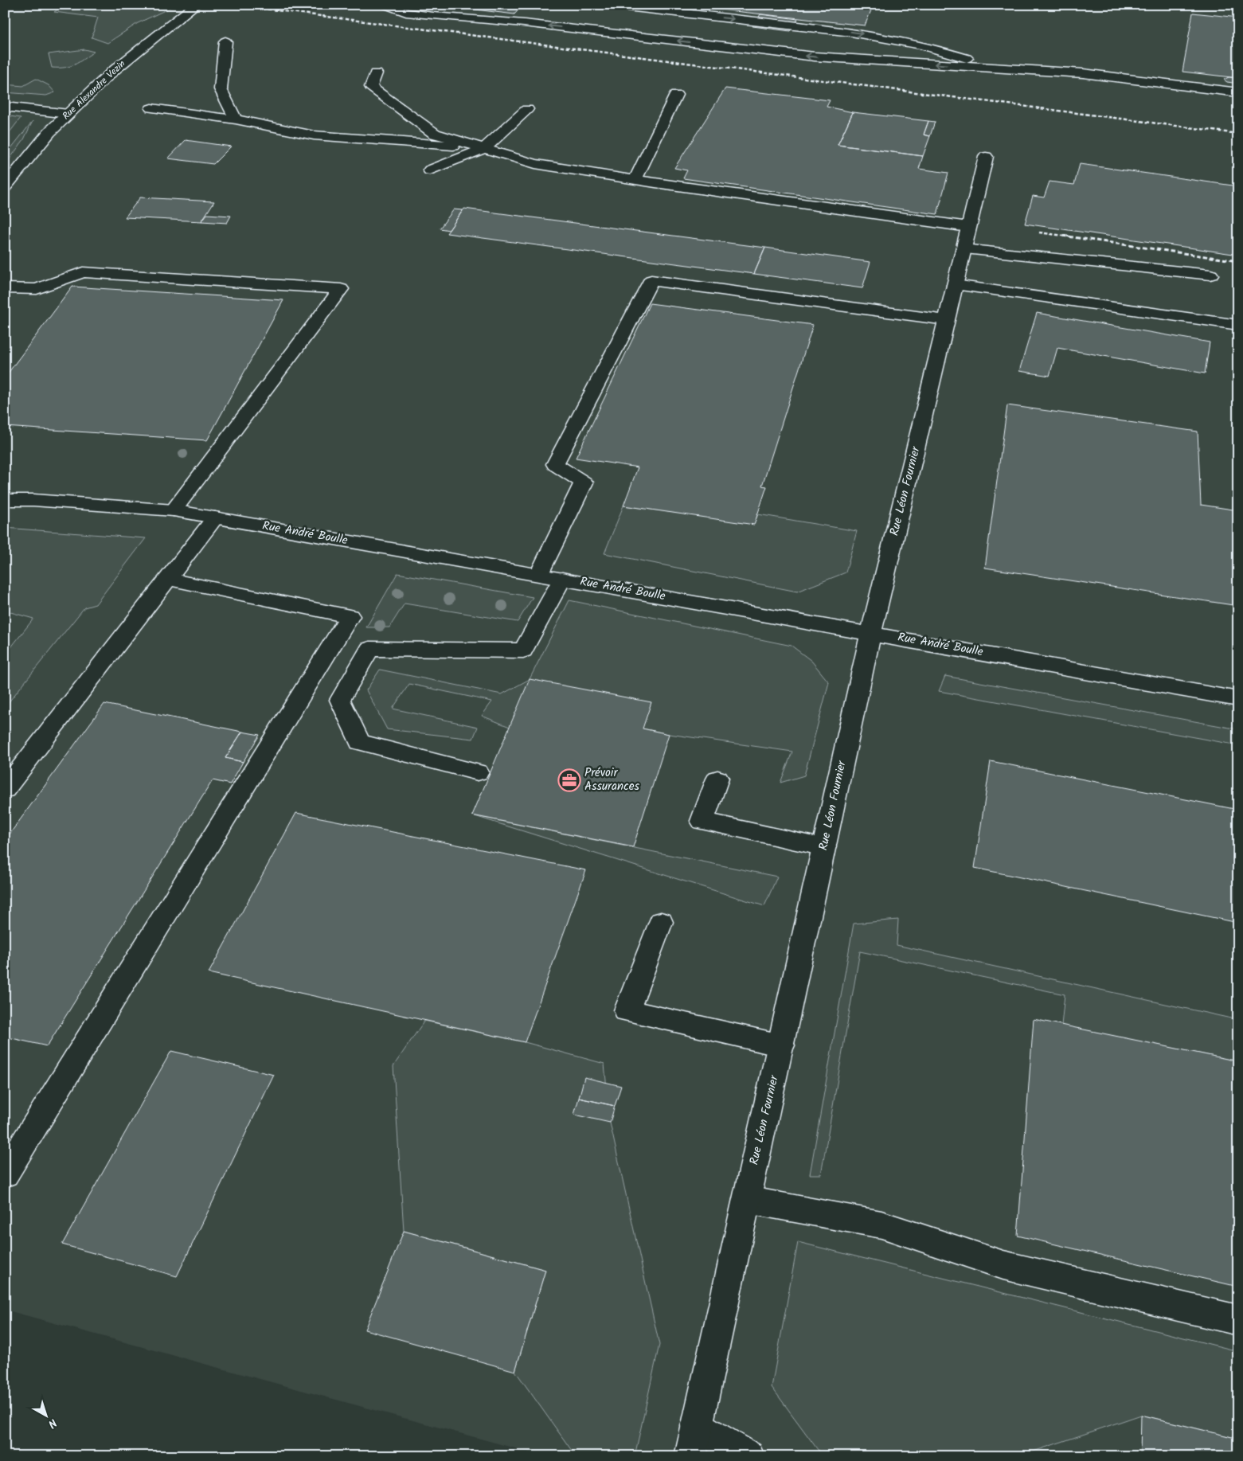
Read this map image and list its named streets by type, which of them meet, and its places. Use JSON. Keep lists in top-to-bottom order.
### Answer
{
  "streets": {
    "street": ["Rue Alexandre Vezin", "Rue Léon Fournier", "Rue André Boulle"]
  },
  "crossings": [
    ["Rue Léon Fournier", "Rue André Boulle"]
  ],
  "places": {
    "office": ["Prévoir Assurances"]
  },
  "north": "bottom right"
}
